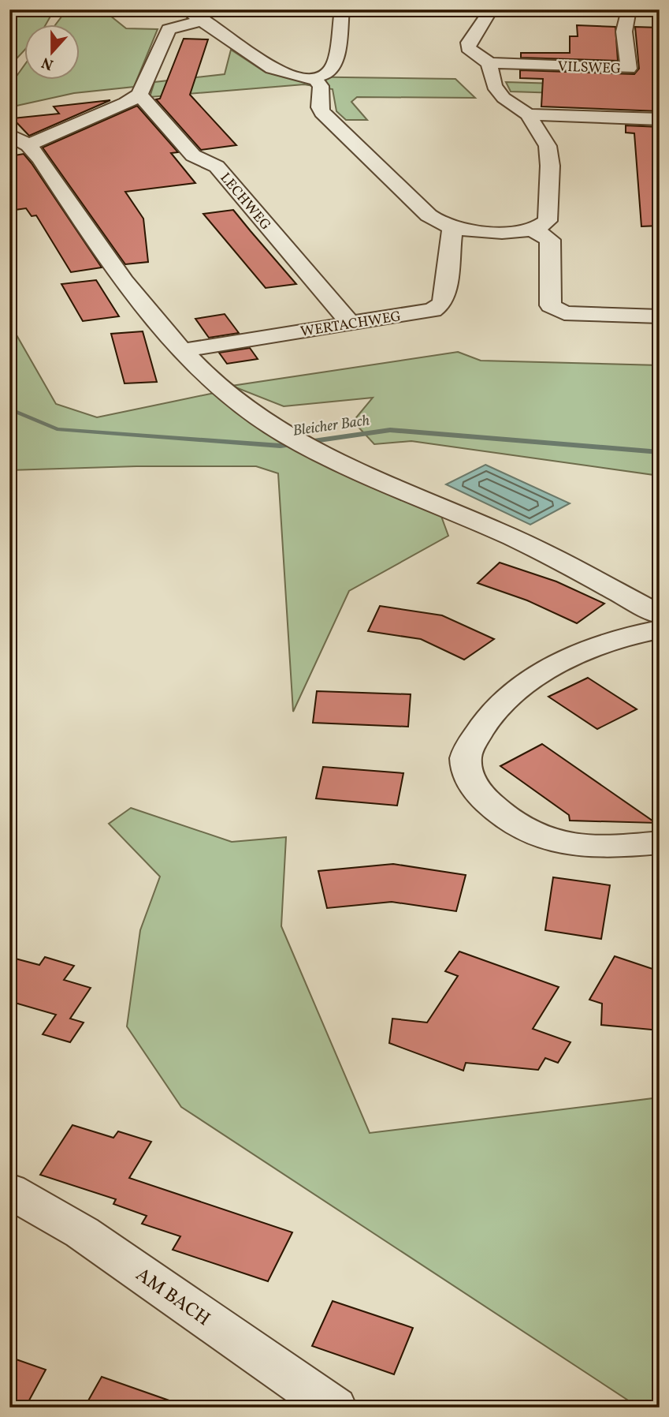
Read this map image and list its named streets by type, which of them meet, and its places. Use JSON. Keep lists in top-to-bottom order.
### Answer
{
  "streets": {
    "street": [
      "VILSWEG",
      "LECHWEG",
      "WERTACHWEG",
      "AM BACH"
    ]
  },
  "crossings": [
    ["LECHWEG", "WERTACHWEG"]
  ],
  "water": ["Bleicher Bach"],
  "north": "bottom"
}
